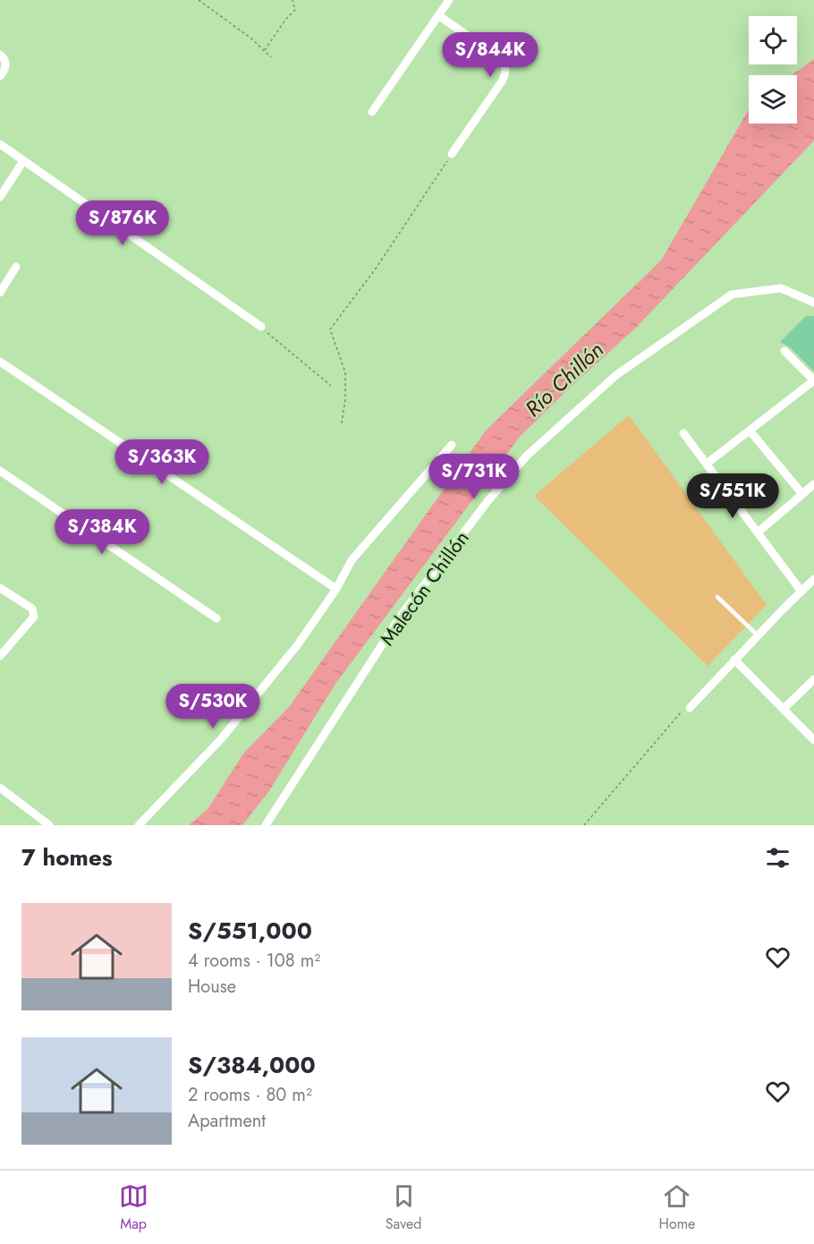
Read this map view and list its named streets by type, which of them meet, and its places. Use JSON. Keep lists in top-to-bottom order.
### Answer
{
  "streets": {
    "street": ["Malecón Chillón"]
  },
  "water": ["Río Chillón"],
  "page": {
    "price": [
      "S/844K",
      "S/876K",
      "S/363K",
      "S/731K",
      "S/551K",
      "S/384K",
      "S/530K"
    ],
    "heading": "7 homes",
    "list": [
      {
        "name": "S/551,000",
        "note": "4 rooms · 108 m² · House"
      },
      {
        "name": "S/384,000",
        "note": "2 rooms · 80 m² · Apartment"
      }
    ],
    "tabs": ["Map", "Saved", "Home"]
  }
}
